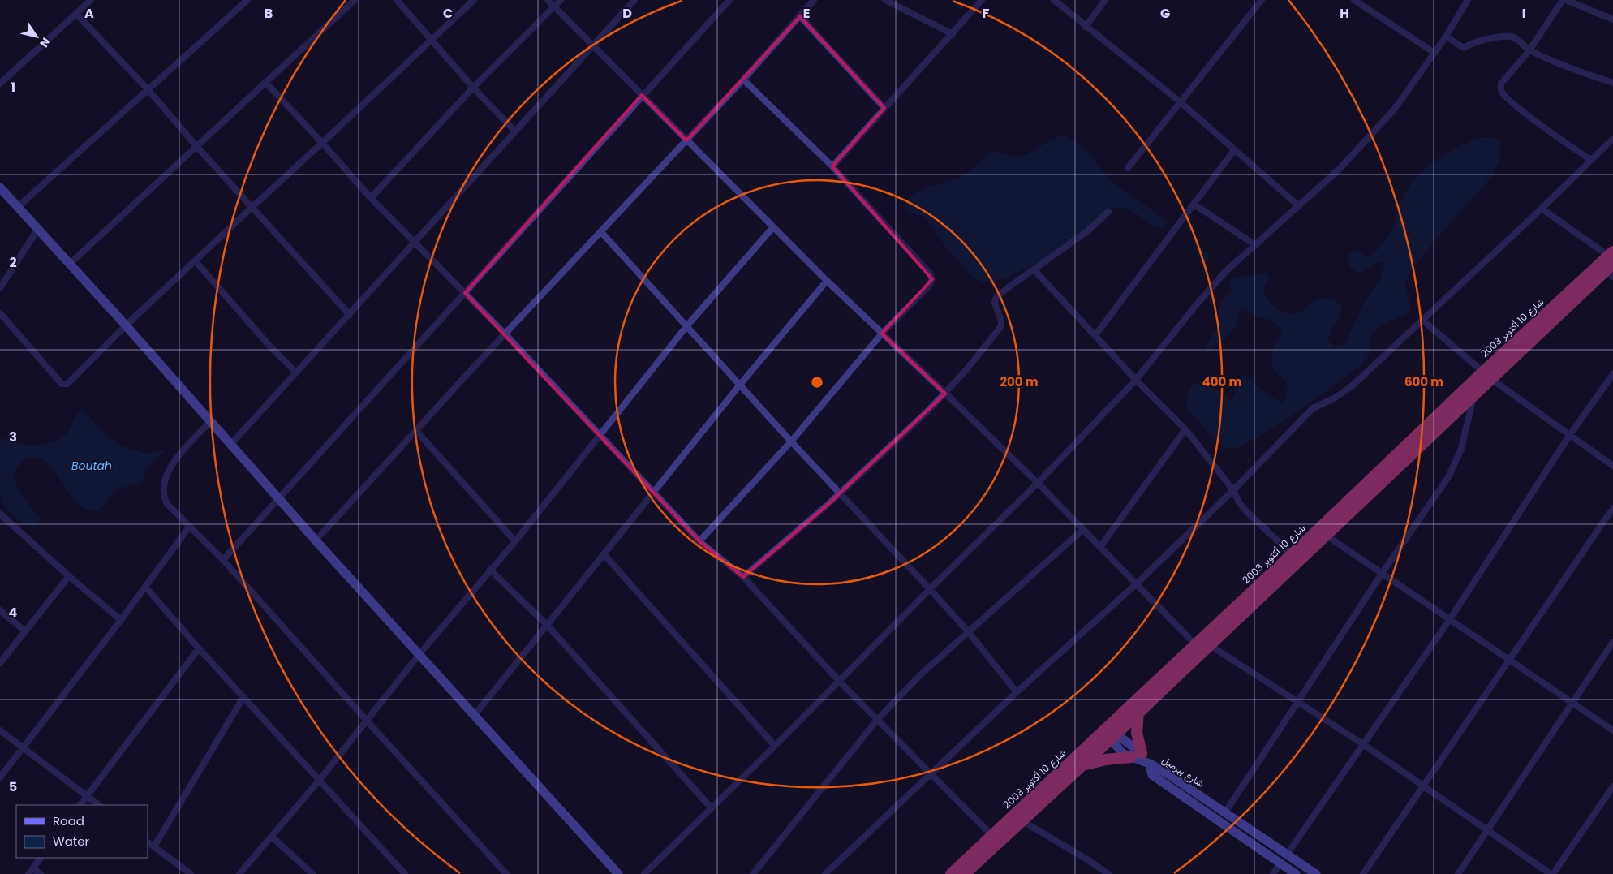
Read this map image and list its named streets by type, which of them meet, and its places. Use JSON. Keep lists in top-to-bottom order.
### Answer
{
  "streets": {
    "highway": ["شارع 10 أكتوبر 2003"],
    "street": ["شارع بيرميل"]
  },
  "water": ["Boutah"],
  "legend": ["Road", "Water"],
  "north": "bottom right",
  "grid": {
    "columns": [
      "A",
      "B",
      "C",
      "D",
      "E",
      "F",
      "G",
      "H",
      "I"
    ],
    "rows": [
      "1",
      "2",
      "3",
      "4",
      "5"
    ]
  },
  "rings": ["200 m", "400 m", "600 m"]
}
